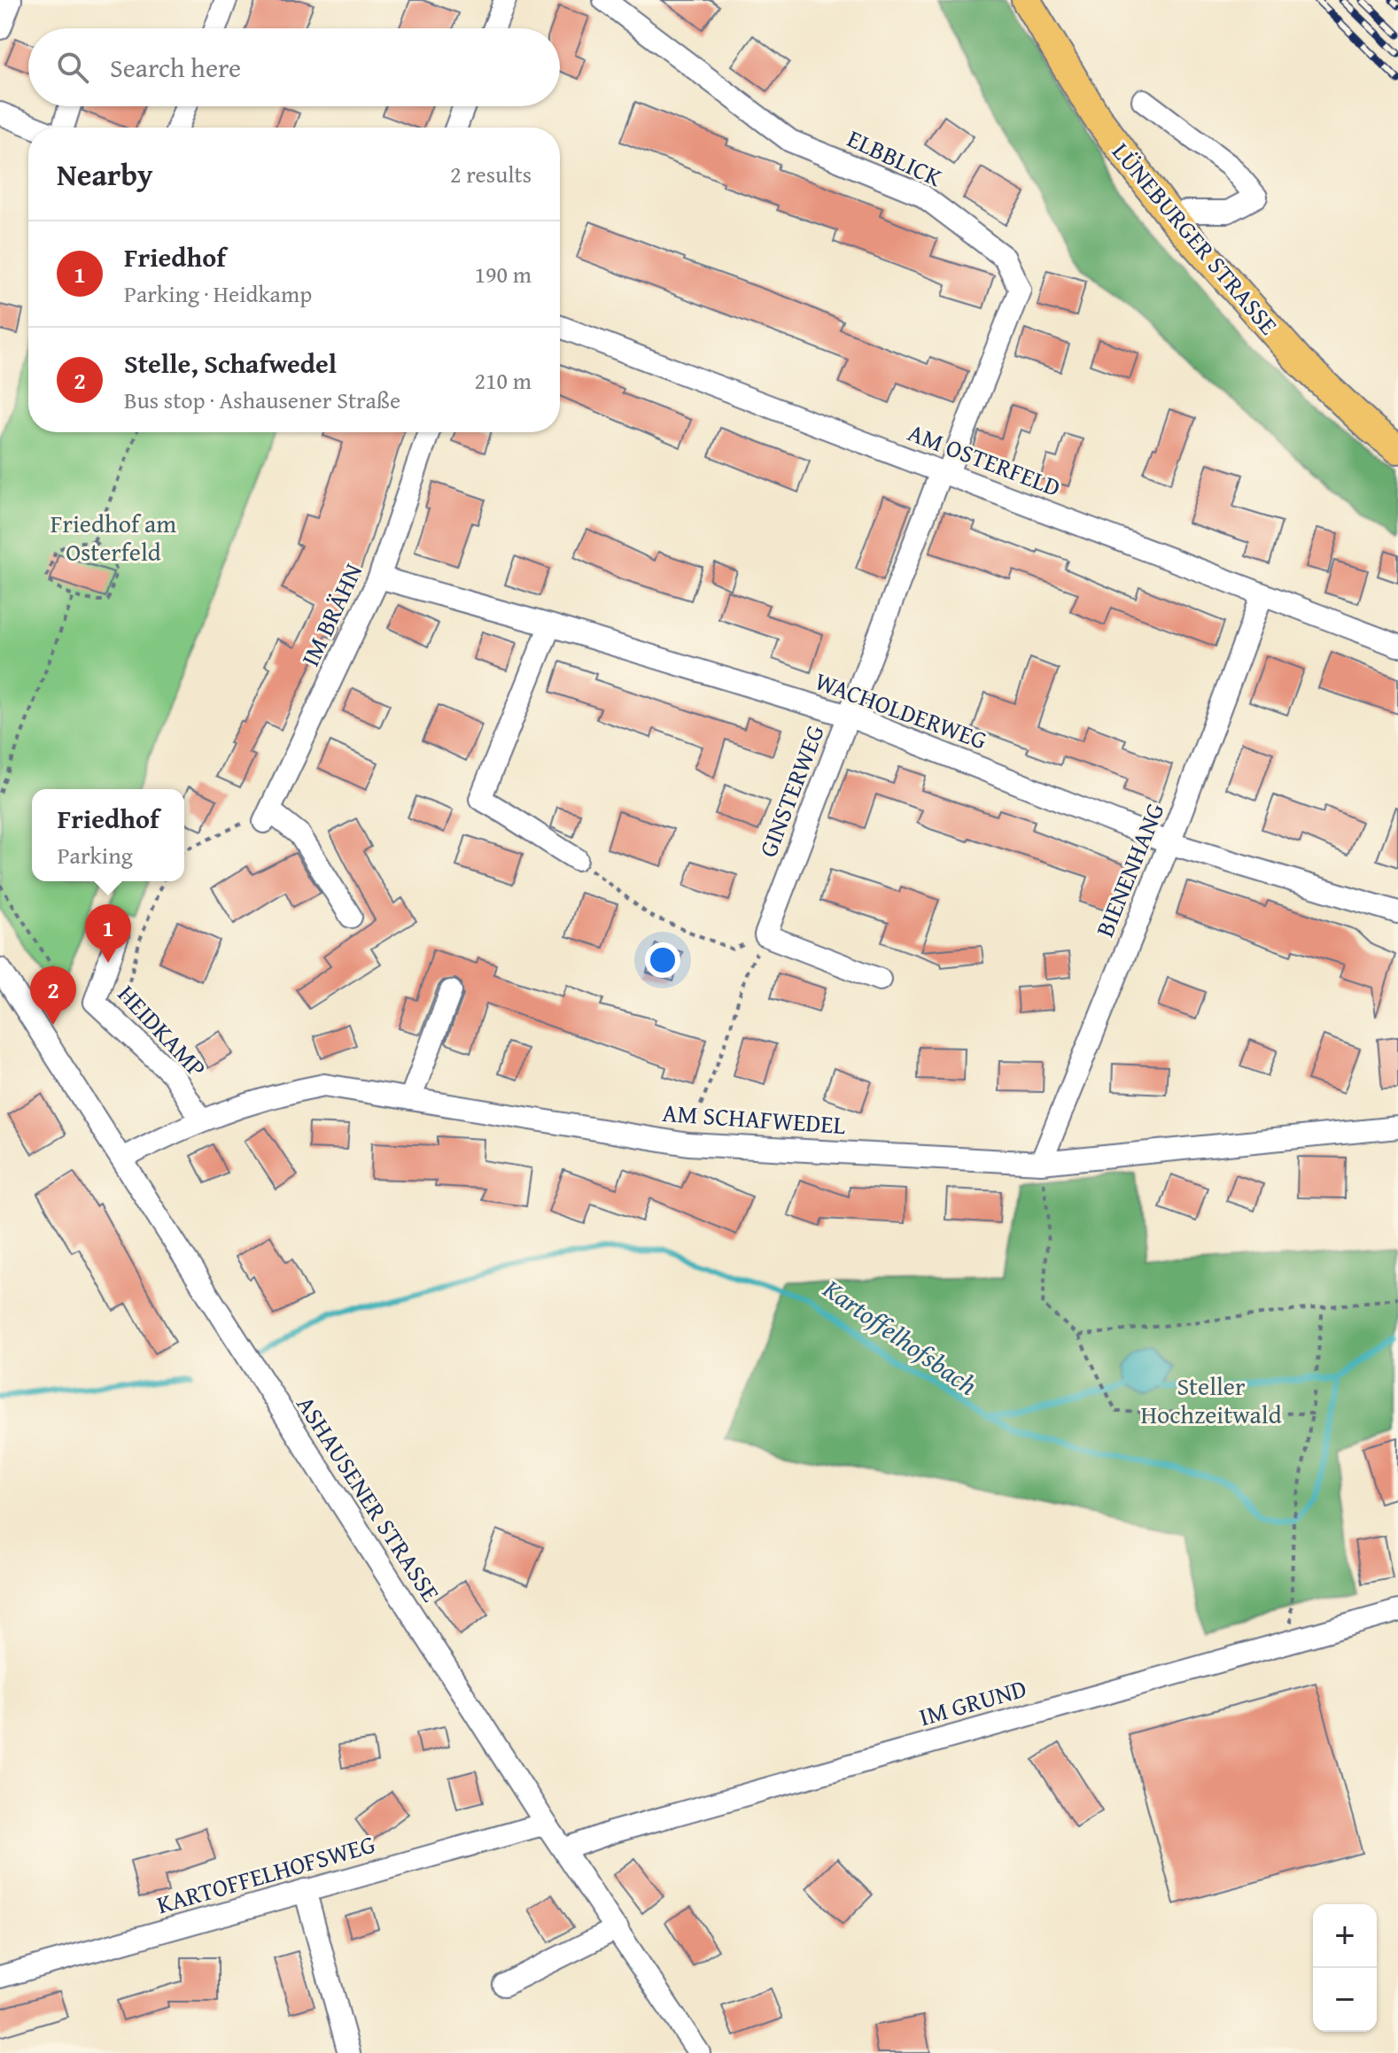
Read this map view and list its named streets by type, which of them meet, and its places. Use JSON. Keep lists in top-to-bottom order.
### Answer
{
  "streets": {
    "main road": ["LÜNEBURGER STRASSE"],
    "street": [
      "ELBBLICK",
      "AM OSTERFELD",
      "IM BRÄHN",
      "WACHOLDERWEG",
      "GINSTERWEG",
      "BIENENHANG",
      "HEIDKAMP",
      "AM SCHAFWEDEL",
      "ASHAUSENER STRASSE",
      "IM GRUND",
      "KARTOFFELHOFSWEG"
    ]
  },
  "crossings": [
    ["ELBBLICK", "AM OSTERFELD"],
    ["ELBBLICK", "GINSTERWEG"],
    ["AM OSTERFELD", "GINSTERWEG"],
    ["AM OSTERFELD", "BIENENHANG"],
    ["IM BRÄHN", "WACHOLDERWEG"],
    ["WACHOLDERWEG", "GINSTERWEG"],
    ["WACHOLDERWEG", "BIENENHANG"],
    ["BIENENHANG", "AM SCHAFWEDEL"],
    ["HEIDKAMP", "AM SCHAFWEDEL"],
    ["AM SCHAFWEDEL", "ASHAUSENER STRASSE"],
    ["ASHAUSENER STRASSE", "IM GRUND"],
    ["ASHAUSENER STRASSE", "KARTOFFELHOFSWEG"]
  ],
  "water": ["Kartoffelhofsbach"],
  "parks": ["Friedhof am Osterfeld", "Steller Hochzeitwald"],
  "page": {
    "search": "Search here",
    "heading": ["Nearby", "2 results"],
    "list": [
      {
        "mark": "1",
        "name": "Friedhof",
        "note": "Parking · Heidkamp",
        "value": "190 m"
      },
      {
        "mark": "2",
        "name": "Stelle, Schafwedel",
        "note": "Bus stop · Ashausener Straße",
        "value": "210 m"
      }
    ],
    "popup": ["Friedhof", "Parking"],
    "pins": ["1", "2"],
    "map_buttons": ["+", "−"]
  }
}
